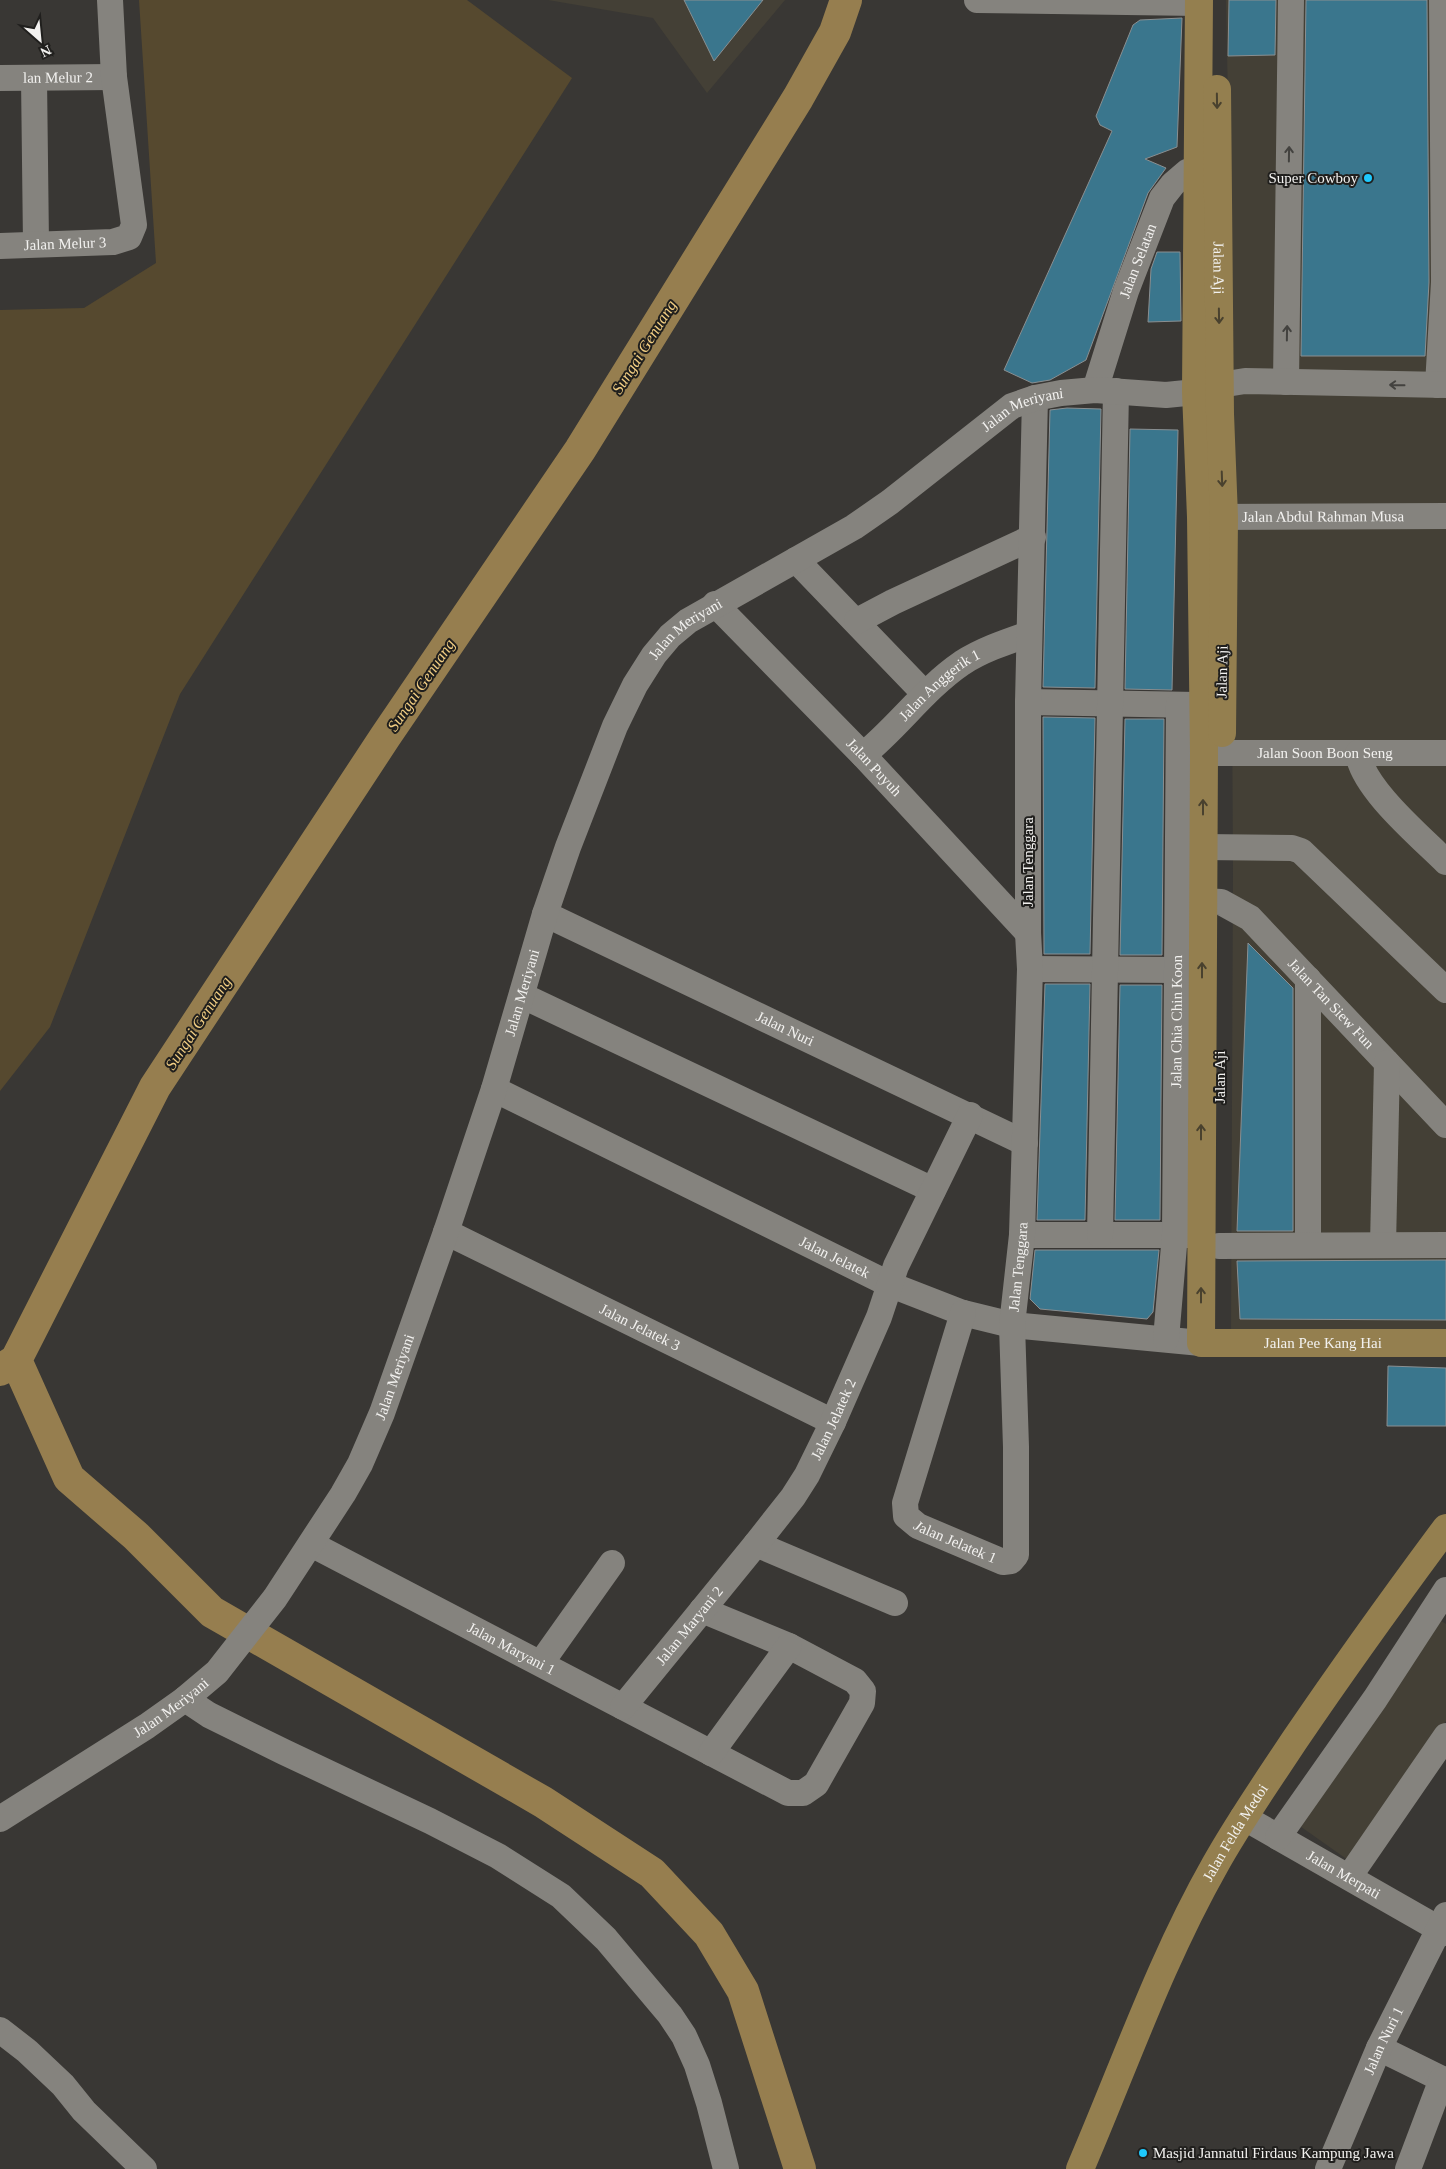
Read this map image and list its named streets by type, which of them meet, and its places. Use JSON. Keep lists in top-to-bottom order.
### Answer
{
  "streets": {
    "main road": ["Jalan Aji", "Jalan Pee Kang Hai", "Jalan Felda Medoi"],
    "street": [
      "lan Melur 2",
      "Jalan Melur 3",
      "Jalan Selatan",
      "Jalan Meriyani",
      "Jalan Abdul Rahman Musa",
      "Jalan Anggerik 1",
      "Jalan Soon Boon Seng",
      "Jalan Puyuh",
      "Jalan Tenggara",
      "Jalan Tan Siew Fun",
      "Jalan Chia Chin Koon",
      "Jalan Nuri",
      "Jalan Jelatek",
      "Jalan Jelatek 3",
      "Jalan Jelatek 2",
      "Jalan Jelatek 1",
      "Jalan Maryani 2",
      "Jalan Maryani 1",
      "Jalan Merpati",
      "Jalan Nuri 1"
    ]
  },
  "crossings": [
    ["lan Melur 2", "Jalan Melur 3"],
    ["Jalan Selatan", "Jalan Aji"],
    ["Jalan Selatan", "Jalan Meriyani"],
    ["Jalan Aji", "Jalan Meriyani"],
    ["Jalan Aji", "Jalan Abdul Rahman Musa"],
    ["Jalan Aji", "Jalan Soon Boon Seng"],
    ["Jalan Aji", "Jalan Tan Siew Fun"],
    ["Jalan Aji", "Jalan Chia Chin Koon"],
    ["Jalan Aji", "Jalan Jelatek"],
    ["Jalan Aji", "Jalan Pee Kang Hai"],
    ["Jalan Meriyani", "Jalan Puyuh"],
    ["Jalan Meriyani", "Jalan Tenggara"],
    ["Jalan Meriyani", "Jalan Nuri"],
    ["Jalan Meriyani", "Jalan Jelatek"],
    ["Jalan Meriyani", "Jalan Jelatek 3"],
    ["Jalan Meriyani", "Jalan Maryani 1"],
    ["Jalan Anggerik 1", "Jalan Puyuh"],
    ["Jalan Anggerik 1", "Jalan Tenggara"],
    ["Jalan Puyuh", "Jalan Tenggara"],
    ["Jalan Tenggara", "Jalan Nuri"],
    ["Jalan Tenggara", "Jalan Jelatek"],
    ["Jalan Tenggara", "Jalan Jelatek 1"],
    ["Jalan Chia Chin Koon", "Jalan Jelatek"],
    ["Jalan Nuri", "Jalan Jelatek 2"],
    ["Jalan Jelatek", "Jalan Pee Kang Hai"],
    ["Jalan Jelatek", "Jalan Jelatek 2"],
    ["Jalan Jelatek", "Jalan Jelatek 1"],
    ["Jalan Jelatek 3", "Jalan Jelatek 2"],
    ["Jalan Jelatek 2", "Jalan Maryani 2"],
    ["Jalan Maryani 2", "Jalan Maryani 1"],
    ["Jalan Felda Medoi", "Jalan Merpati"],
    ["Jalan Merpati", "Jalan Nuri 1"]
  ],
  "water": ["Sungai Genuang"],
  "places": ["Super Cowboy", "Masjid Jannatul Firdaus Kampung Jawa"],
  "north": "bottom right"
}
